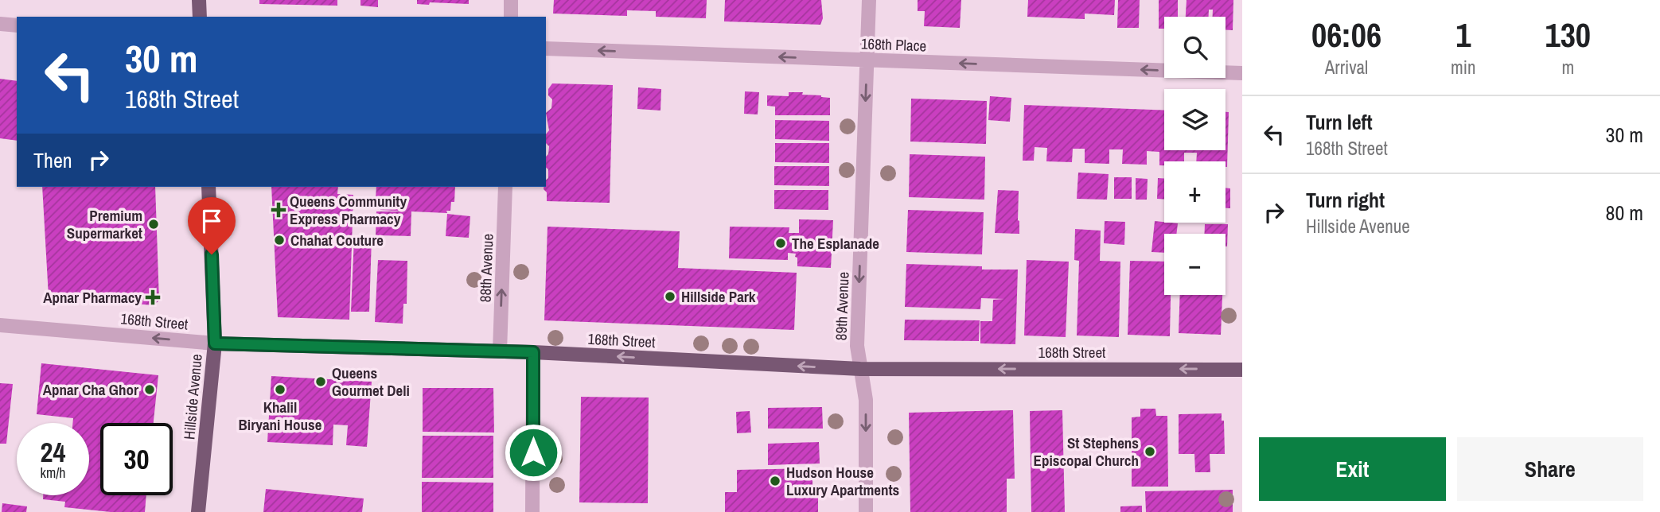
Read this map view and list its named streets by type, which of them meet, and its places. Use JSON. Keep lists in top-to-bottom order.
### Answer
{
  "streets": {
    "main road": ["168th Street", "Hillside Avenue"],
    "street": ["168th Place", "88th Avenue", "89th Avenue"]
  },
  "crossings": [
    ["168th Place", "89th Avenue"],
    ["88th Avenue", "168th Street"],
    ["89th Avenue", "168th Street"],
    ["168th Street", "Hillside Avenue"]
  ],
  "one_way": [
    "168th Place",
    "88th Avenue",
    "89th Avenue",
    "168th Street"
  ],
  "places": {
    "health": ["Queens Community Express Pharmacy", "Apnar Pharmacy"],
    "other": [
      "Premium Supermarket",
      "Chahat Couture",
      "The Esplanade",
      "Hillside Park",
      "Queens Gourmet Deli",
      "Apnar Cha Ghor",
      "Khalil Biryani House",
      "St Stephens Episcopal Church",
      "Hudson House Luxury Apartments"
    ]
  },
  "page": {
    "eta": [
      "06:06",
      "Arrival",
      "1",
      "min",
      "130",
      "m"
    ],
    "map_buttons": ["+", "−"],
    "turn": ["30 m", "168th Street"],
    "list": [
      {
        "name": "Turn left",
        "note": "168th Street",
        "value": "30 m"
      },
      {
        "name": "Turn right",
        "note": "Hillside Avenue",
        "value": "80 m"
      }
    ],
    "then": "Then",
    "speed": "24 km/h",
    "limit": "30",
    "buttons": ["Exit", "Share"]
  }
}
